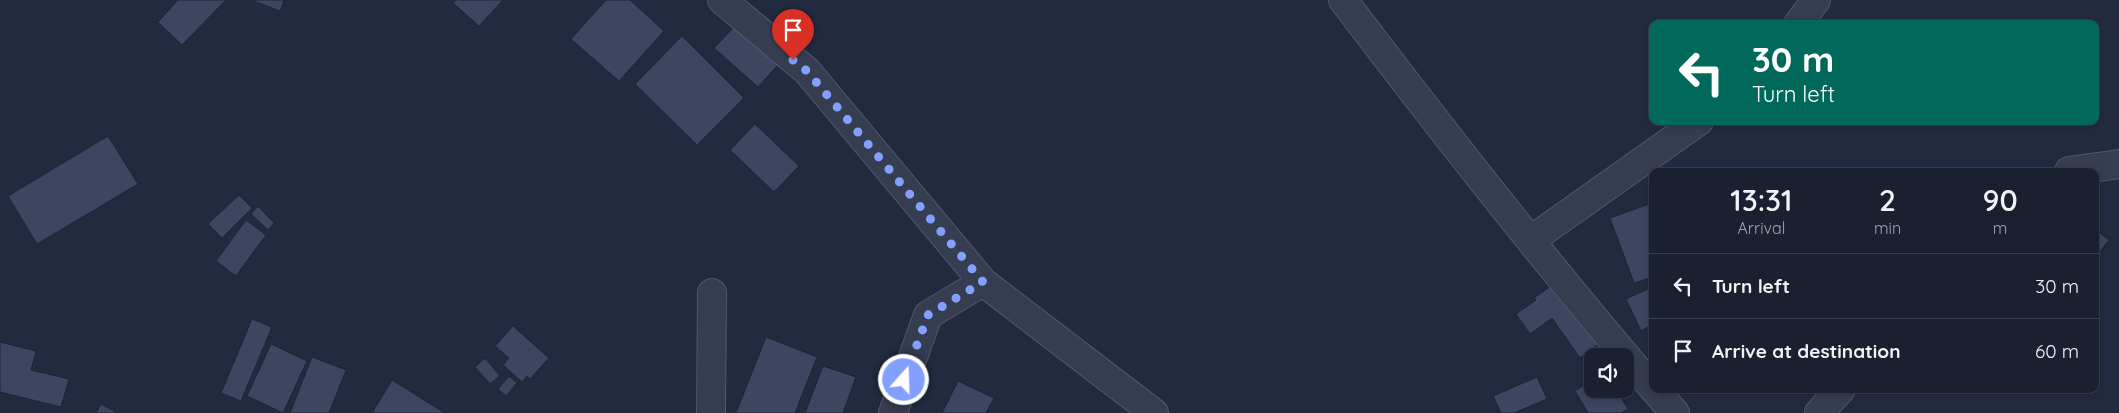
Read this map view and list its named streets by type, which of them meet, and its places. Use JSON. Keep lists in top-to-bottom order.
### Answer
{
  "page": {
    "turn": ["30 m", "Turn left"],
    "eta": [
      "13:31",
      "Arrival",
      "2",
      "min",
      "90",
      "m"
    ],
    "list": [
      {
        "name": "Turn left",
        "value": "30 m"
      },
      {
        "name": "Arrive at destination",
        "value": "60 m"
      }
    ]
  }
}
